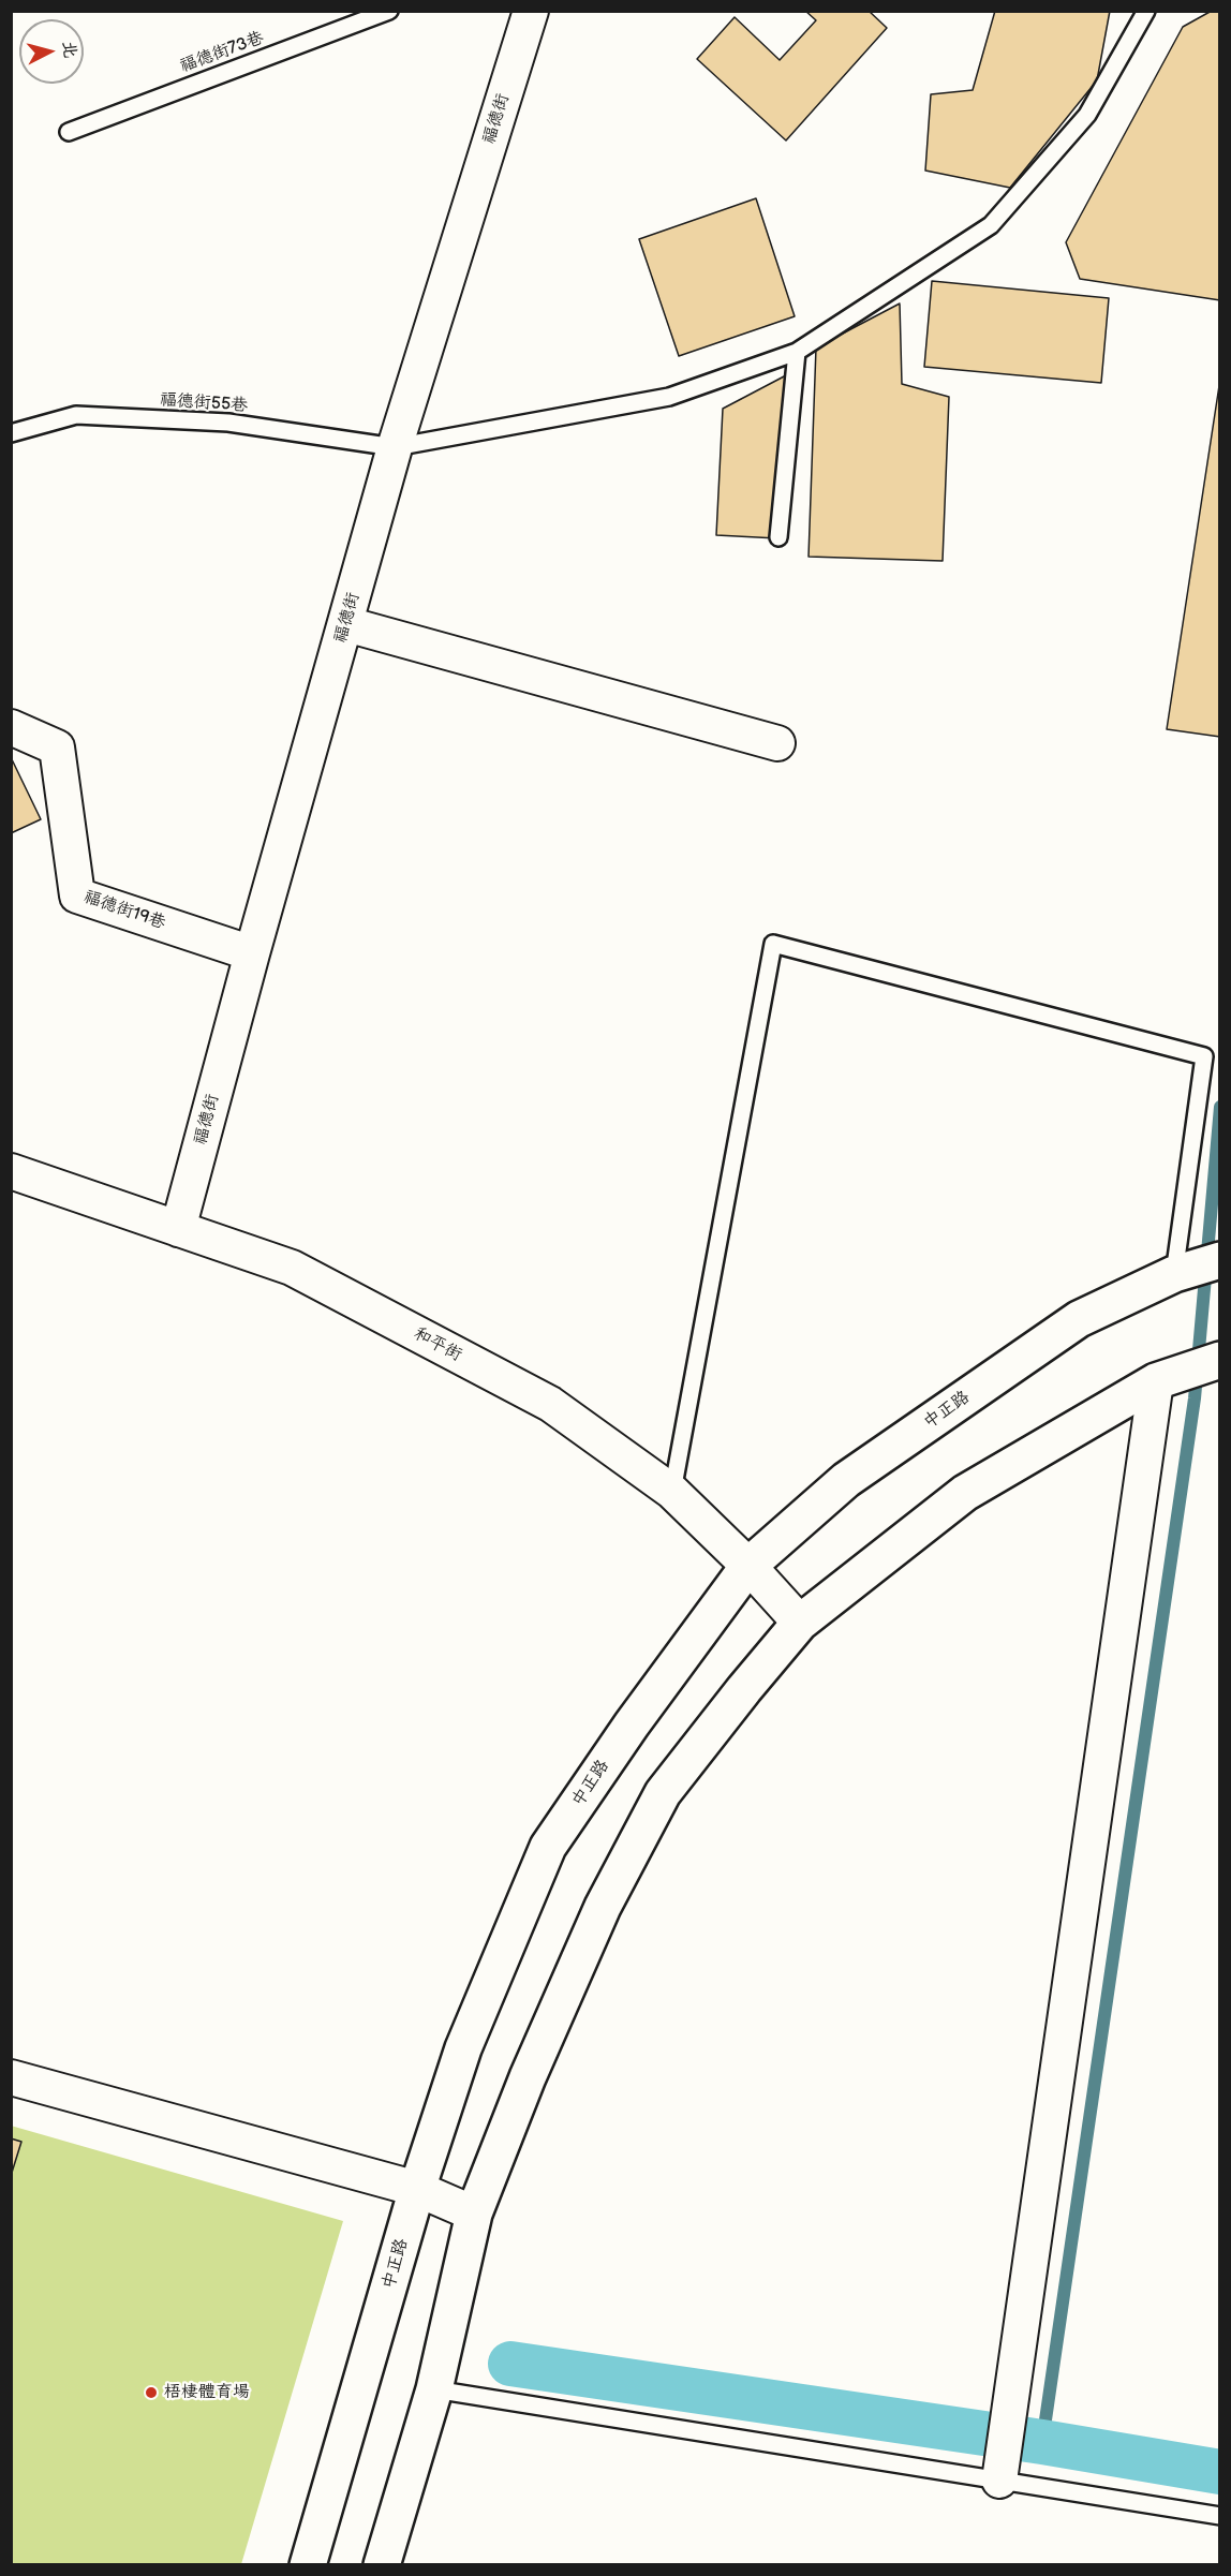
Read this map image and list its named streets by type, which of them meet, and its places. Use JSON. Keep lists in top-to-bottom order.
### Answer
{
  "streets": {
    "street": [
      "福德街",
      "福德街19巷",
      "和平街",
      "中正路"
    ],
    "lane": ["福德街73巷", "福德街55巷"]
  },
  "crossings": [
    ["福德街", "福德街55巷"],
    ["福德街", "福德街19巷"],
    ["福德街", "和平街"],
    ["和平街", "中正路"]
  ],
  "places": ["梧棲體育場"],
  "north": "right"
}
